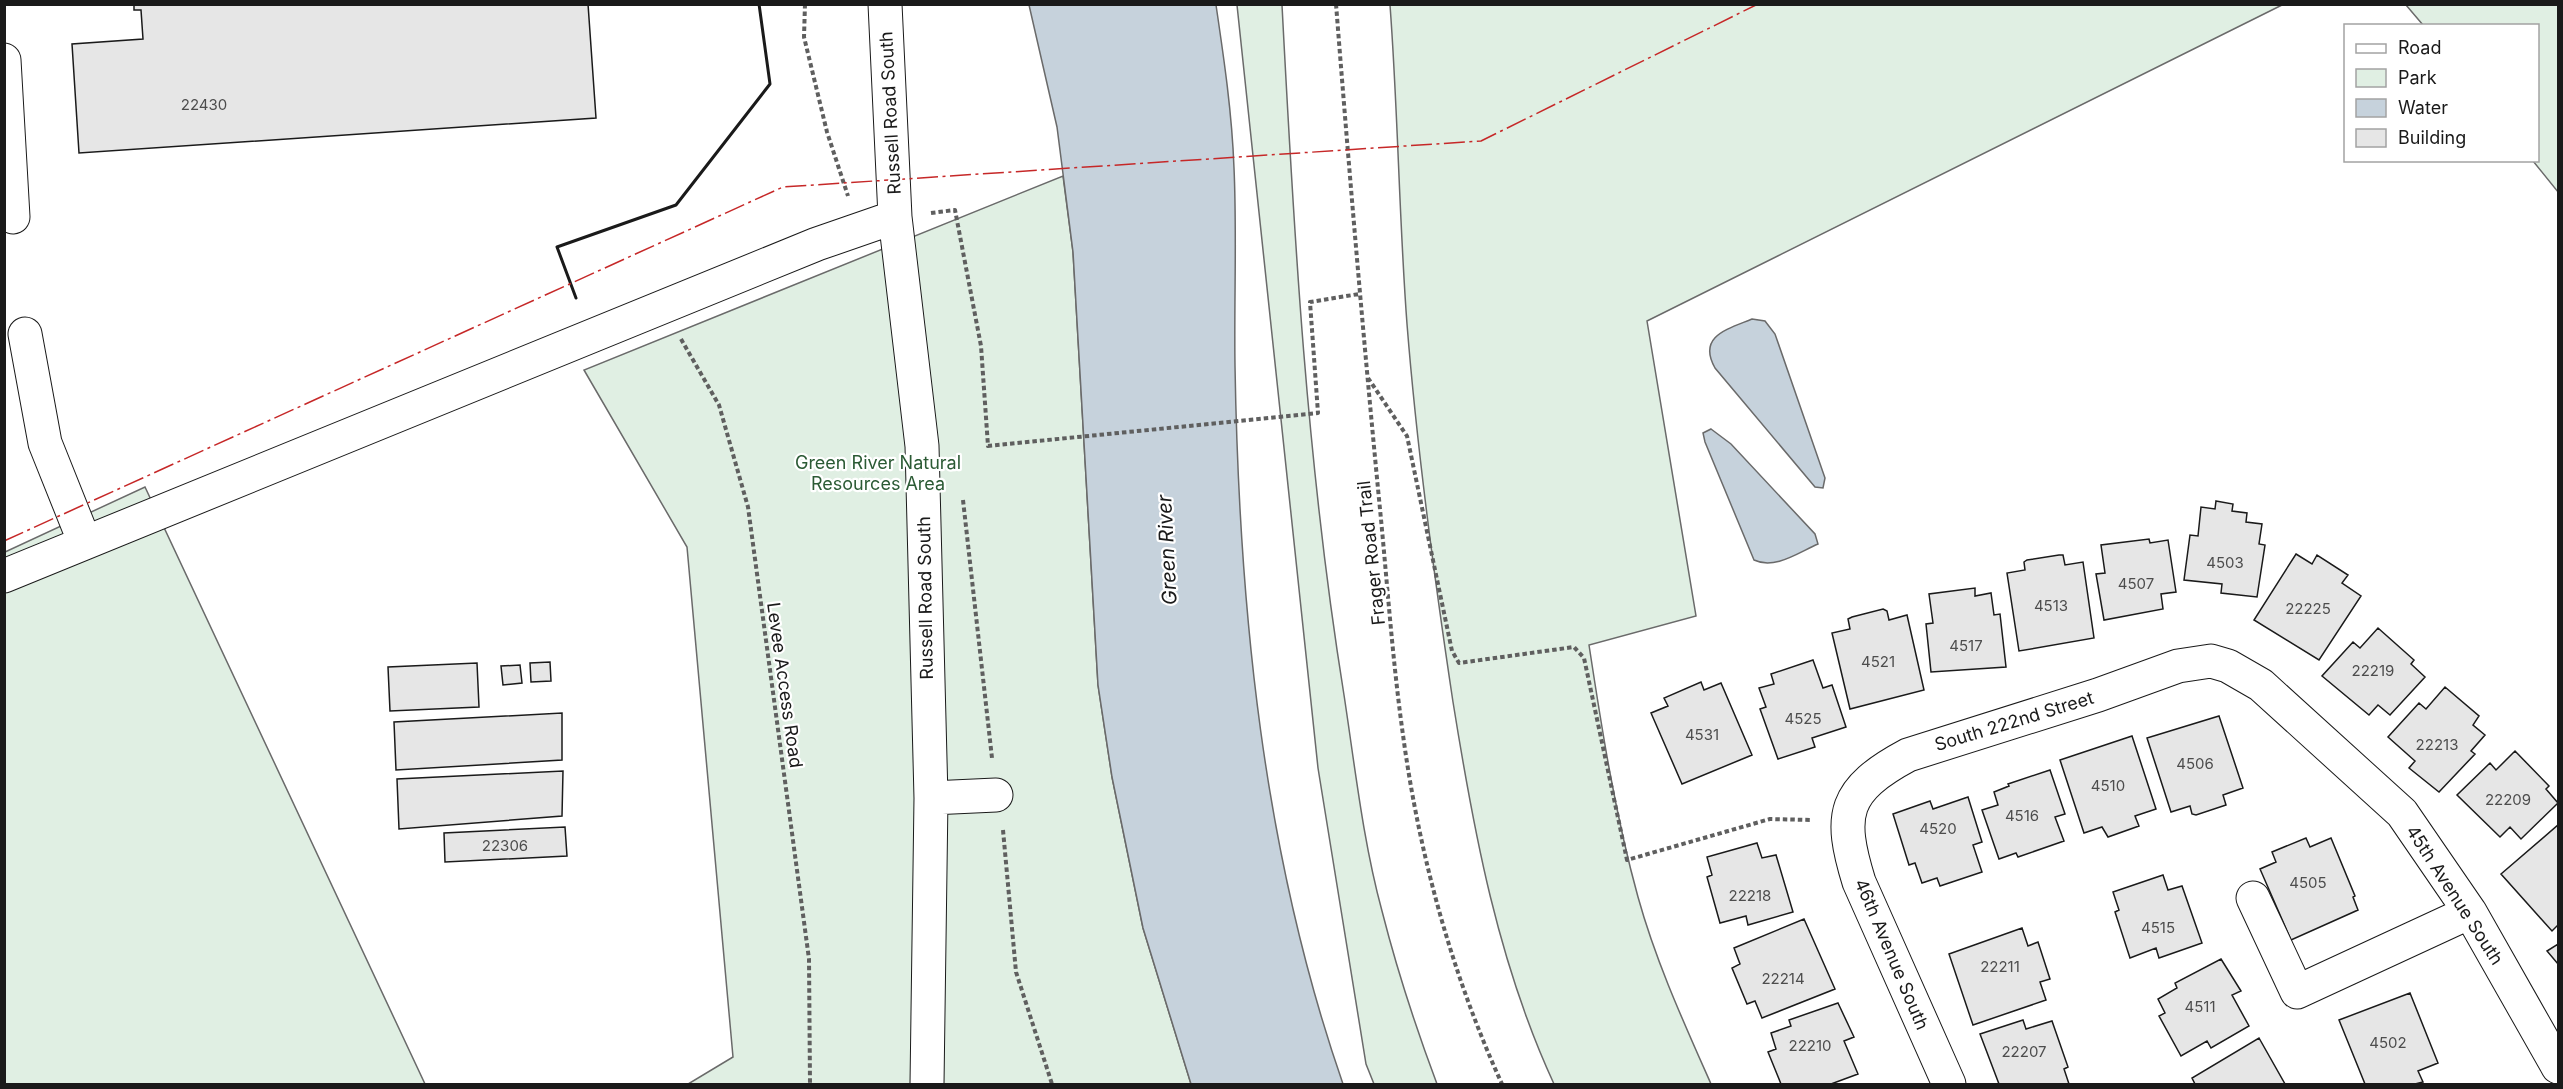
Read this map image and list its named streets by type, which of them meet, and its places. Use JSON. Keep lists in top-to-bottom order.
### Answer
{
  "streets": {
    "street": [
      "Russell Road South",
      "South 222nd Street",
      "45th Avenue South",
      "46th Avenue South"
    ],
    "path": ["Frager Road Trail", "Levee Access Road"]
  },
  "crossings": [
    ["South 222nd Street", "45th Avenue South"],
    ["South 222nd Street", "46th Avenue South"]
  ],
  "water": ["Green River"],
  "parks": ["Green River Natural Resources Area"],
  "house_numbers": [
    "22430",
    "4503",
    "4507",
    "4513",
    "22225",
    "4517",
    "4521",
    "22219",
    "4525",
    "4531",
    "22213",
    "4506",
    "4510",
    "22209",
    "4516",
    "4520",
    "22306",
    "4505",
    "22218",
    "4515",
    "22211",
    "22214",
    "4511",
    "4502",
    "22210",
    "22207"
  ],
  "legend": [
    "Road",
    "Park",
    "Water",
    "Building"
  ]
}
